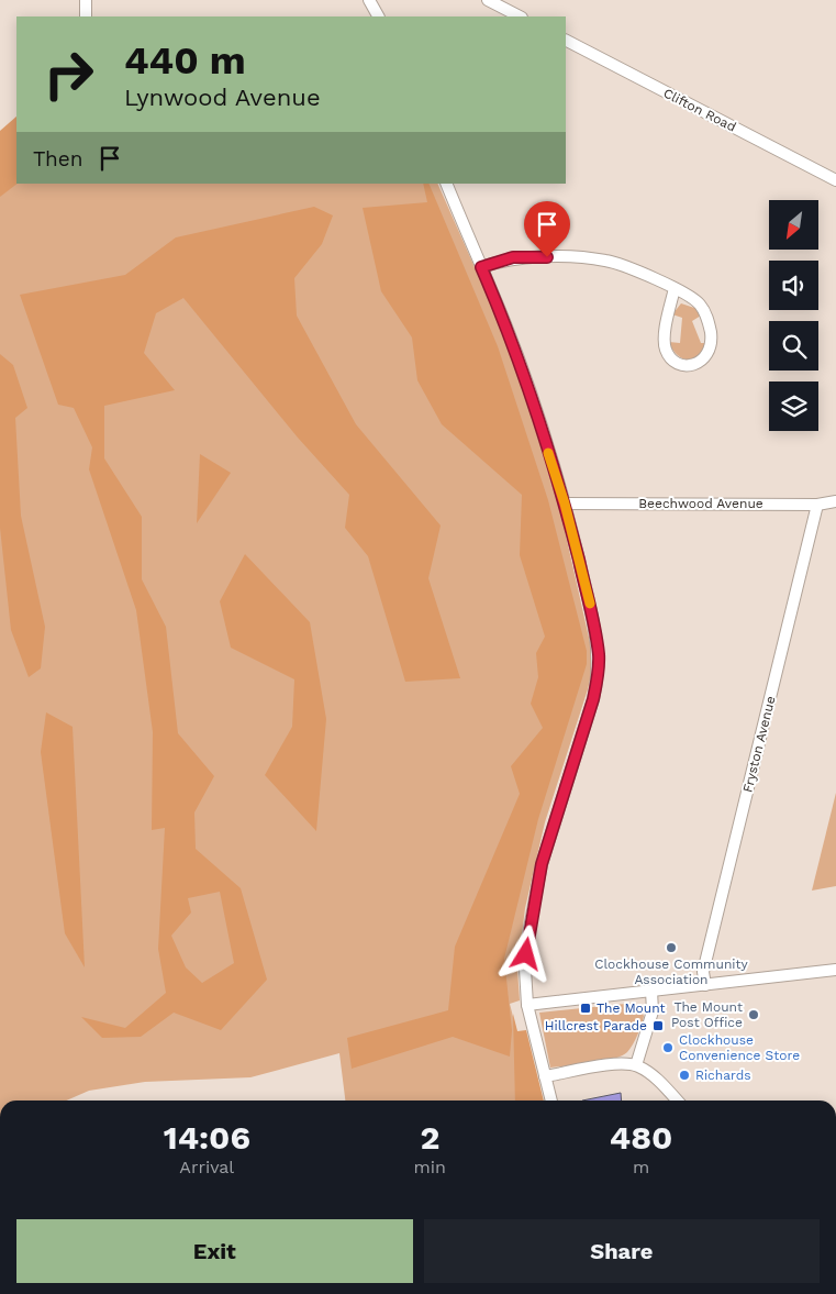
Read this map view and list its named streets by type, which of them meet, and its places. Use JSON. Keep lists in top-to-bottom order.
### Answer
{
  "streets": {
    "street": ["Clifton Road", "Beechwood Avenue", "Fryston Avenue"]
  },
  "crossings": [
    ["Beechwood Avenue", "Fryston Avenue"]
  ],
  "places": {
    "other": [
      "Clockhouse Community Association",
      "The Mount Post Office",
      "Clockhouse Convenience Store",
      "Richards"
    ],
    "transit": ["The Mount", "Hillcrest Parade"]
  },
  "north": "bottom left",
  "page": {
    "turn": ["440 m", "Lynwood Avenue"],
    "then": "Then",
    "eta": [
      "14:06",
      "Arrival",
      "2",
      "min",
      "480",
      "m"
    ],
    "buttons": ["Exit", "Share"]
  }
}
